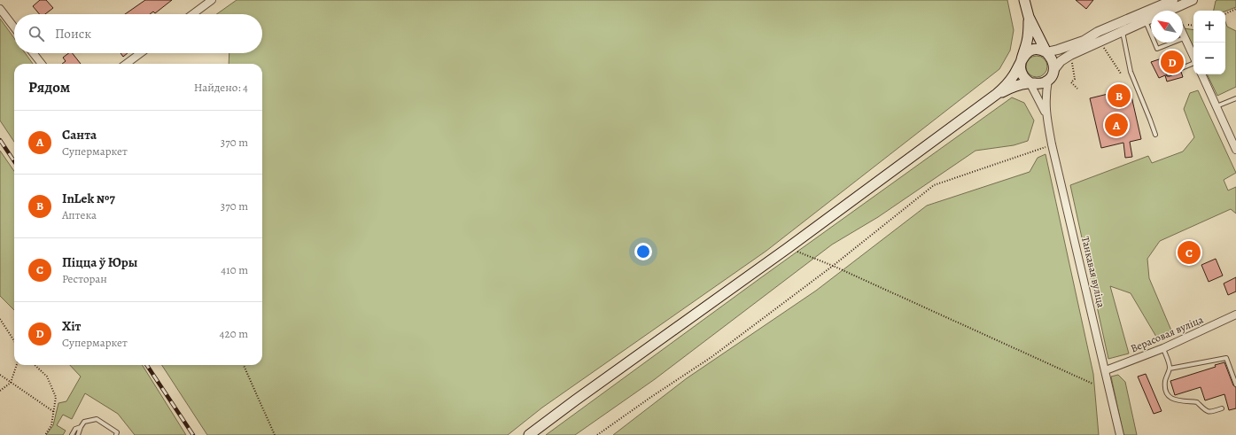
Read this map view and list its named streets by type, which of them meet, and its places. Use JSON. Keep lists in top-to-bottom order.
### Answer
{
  "streets": {
    "street": ["Танкавая вуліца", "Верасовая вуліца"]
  },
  "crossings": [
    ["Танкавая вуліца", "Верасовая вуліца"]
  ],
  "north": "top left",
  "page": {
    "map_buttons": ["+", "−"],
    "search": "Поиск",
    "pins": [
      "D",
      "B",
      "A",
      "C"
    ],
    "heading": ["Рядом", "Найдено: 4"],
    "list": [
      {
        "mark": "A",
        "name": "Санта",
        "note": "Супермаркет",
        "value": "370 m"
      },
      {
        "mark": "B",
        "name": "InLek №7",
        "note": "Аптека",
        "value": "370 m"
      },
      {
        "mark": "C",
        "name": "Піцца ў Юры",
        "note": "Ресторан",
        "value": "410 m"
      },
      {
        "mark": "D",
        "name": "Хіт",
        "note": "Супермаркет",
        "value": "420 m"
      }
    ]
  }
}
